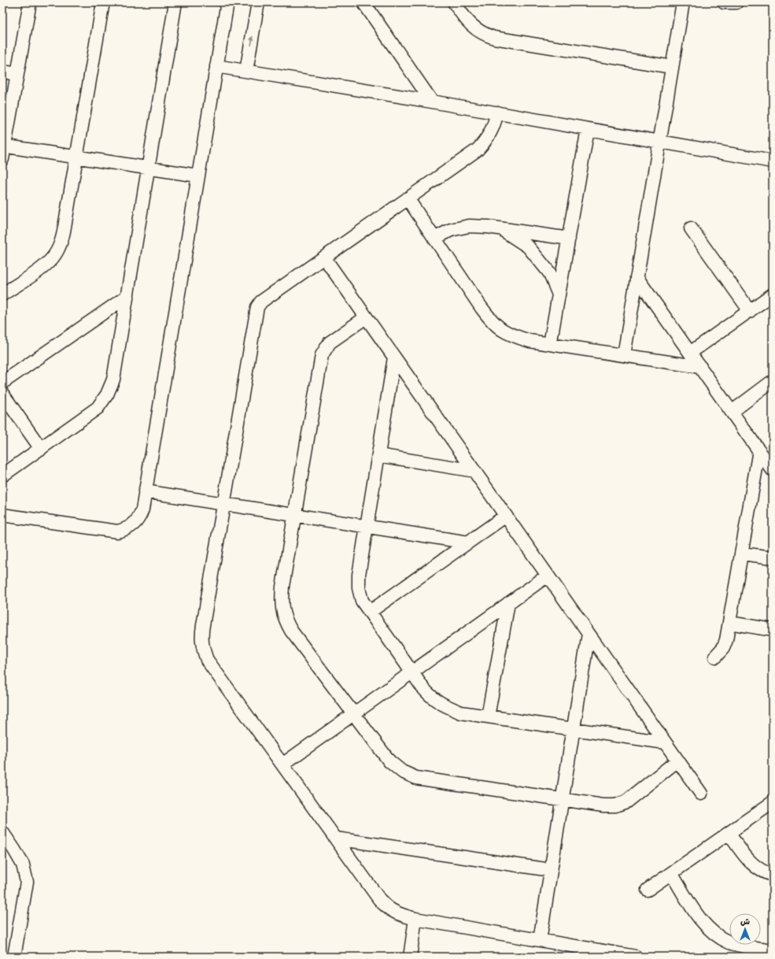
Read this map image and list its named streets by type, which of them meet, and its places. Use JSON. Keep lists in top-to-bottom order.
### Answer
{
  "north": "top"
}
